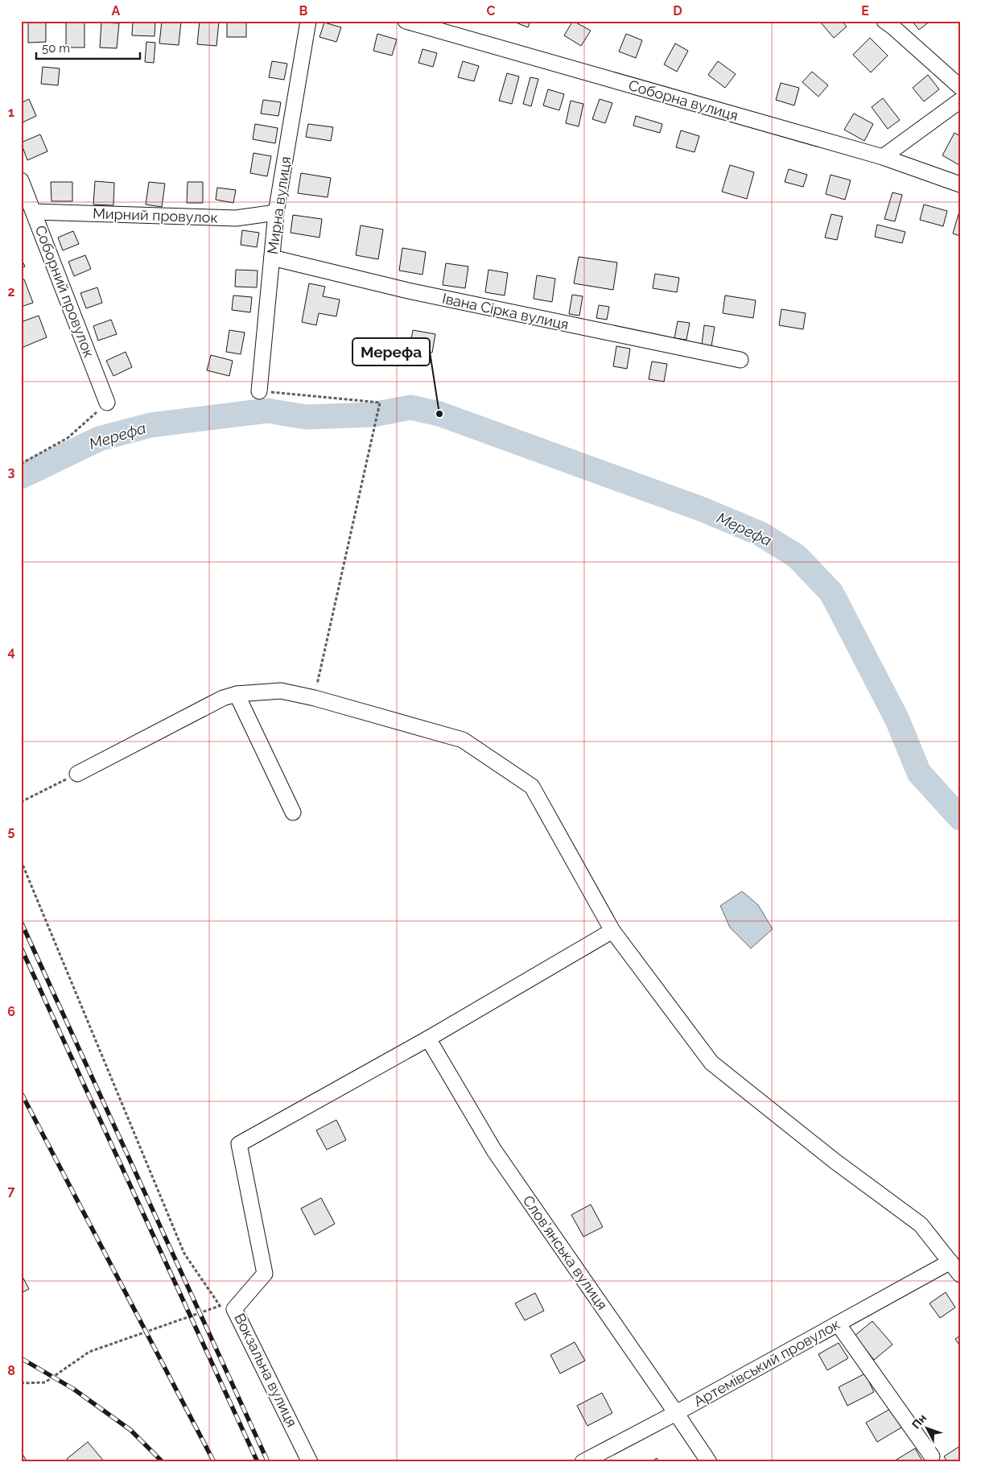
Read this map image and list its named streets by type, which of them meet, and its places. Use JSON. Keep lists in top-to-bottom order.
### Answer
{
  "streets": {
    "street": [
      "Соборна вулиця",
      "Мирна вулиця",
      "Мирний провулок",
      "Соборний провулок",
      "Івана Сірка вулиця",
      "Слов’янська вулиця",
      "Артемівський провулок",
      "Вокзальна вулиця"
    ]
  },
  "crossings": [
    ["Мирна вулиця", "Мирний провулок"],
    ["Мирна вулиця", "Івана Сірка вулиця"],
    ["Мирний провулок", "Соборний провулок"],
    ["Слов’янська вулиця", "Артемівський провулок"],
    ["Слов’янська вулиця", "Вокзальна вулиця"]
  ],
  "water": ["Мерефа"],
  "places": ["Мерефа"],
  "scale_bar": "50 m",
  "north": "top left",
  "grid": {
    "columns": [
      "A",
      "B",
      "C",
      "D",
      "E"
    ],
    "rows": [
      "1",
      "2",
      "3",
      "4",
      "5",
      "6",
      "7",
      "8"
    ]
  }
}
